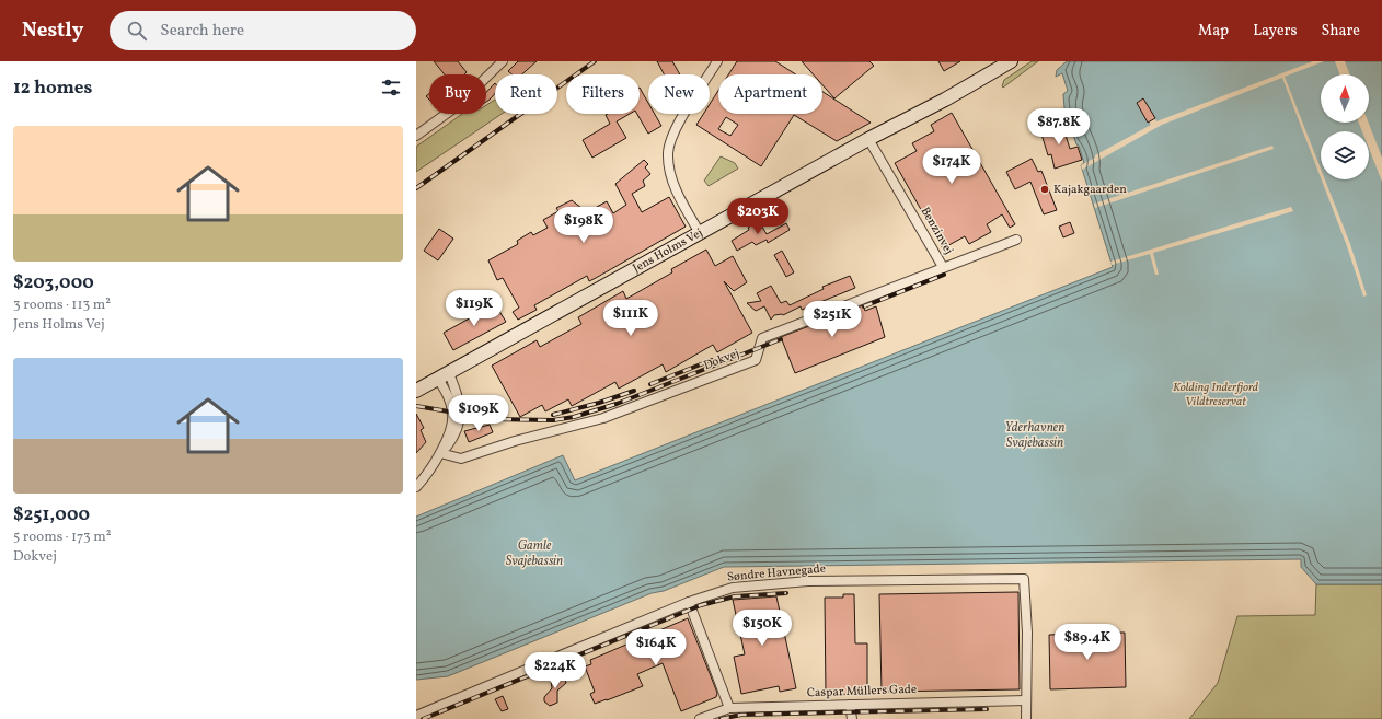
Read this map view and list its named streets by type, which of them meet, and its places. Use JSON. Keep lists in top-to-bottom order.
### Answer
{
  "streets": {
    "main road": ["Jens Holms Vej"],
    "street": [
      "Benzinvej",
      "Dokvej",
      "Søndre Havnegade",
      "Caspar Müllers Gade"
    ]
  },
  "crossings": [
    ["Benzinvej", "Jens Holms Vej"],
    ["Benzinvej", "Dokvej"],
    ["Søndre Havnegade", "Caspar Müllers Gade"]
  ],
  "water": ["Yderhavnen Svajebassin", "Gamle Svajebassin"],
  "parks": ["Kolding Inderfjord Vildtreservat"],
  "places": ["Kajakgaarden"],
  "north": "top",
  "page": {
    "header": "Nestly",
    "search": "Search here",
    "nav": ["Map", "Layers", "Share"],
    "heading": "12 homes",
    "chip": [
      "Buy",
      "Rent",
      "Filters",
      "New",
      "Apartment"
    ],
    "price": [
      "$87.8K",
      "$174K",
      "$203K",
      "$198K",
      "$119K",
      "$111K",
      "$251K",
      "$109K",
      "$150K",
      "$89.4K",
      "$164K",
      "$224K"
    ],
    "list": [
      {
        "name": "$203,000",
        "note": "3 rooms · 113 m² · Jens Holms Vej"
      },
      {
        "name": "$251,000",
        "note": "5 rooms · 173 m² · Dokvej"
      }
    ]
  }
}
